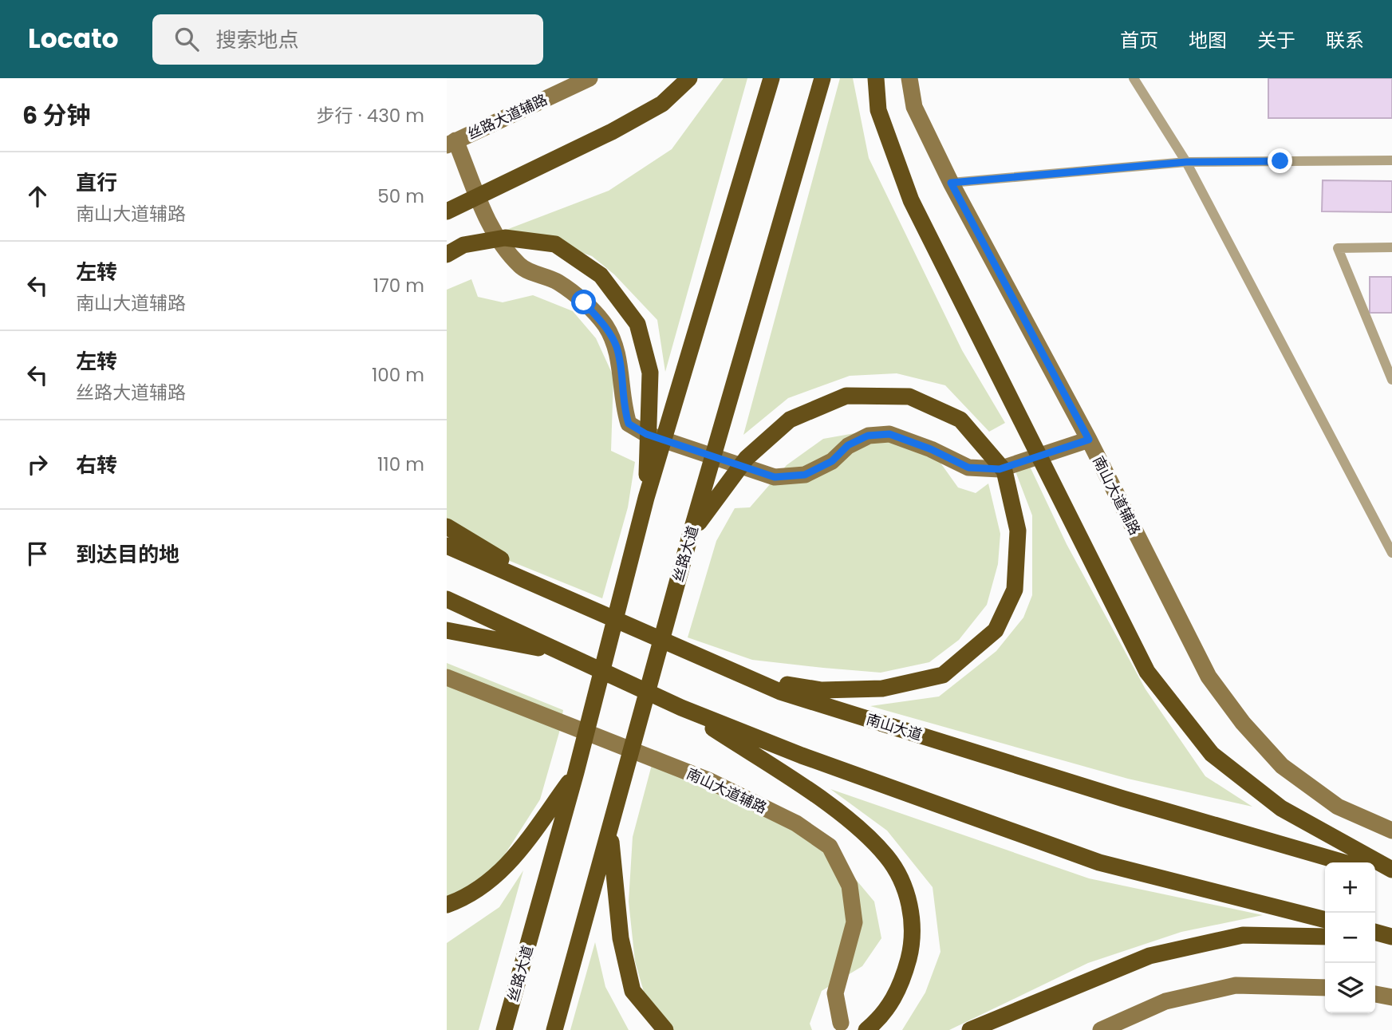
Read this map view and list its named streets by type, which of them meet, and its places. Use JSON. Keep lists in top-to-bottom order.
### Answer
{
  "streets": {
    "highway": ["丝路大道", "南山大道"],
    "main road": ["丝路大道辅路", "南山大道辅路"]
  },
  "crossings": [
    ["丝路大道辅路", "南山大道辅路"]
  ],
  "page": {
    "header": "Locato",
    "search": "搜索地点",
    "nav": [
      "首页",
      "地图",
      "关于",
      "联系"
    ],
    "heading": ["6 分钟", "步行 · 430 m"],
    "list": [
      ["直行", "南山大道辅路", "50 m"],
      ["左转", "南山大道辅路", "170 m"],
      ["左转", "丝路大道辅路", "100 m"],
      ["右转", "110 m"],
      "到达目的地"
    ],
    "map_buttons": ["+", "−"]
  }
}
